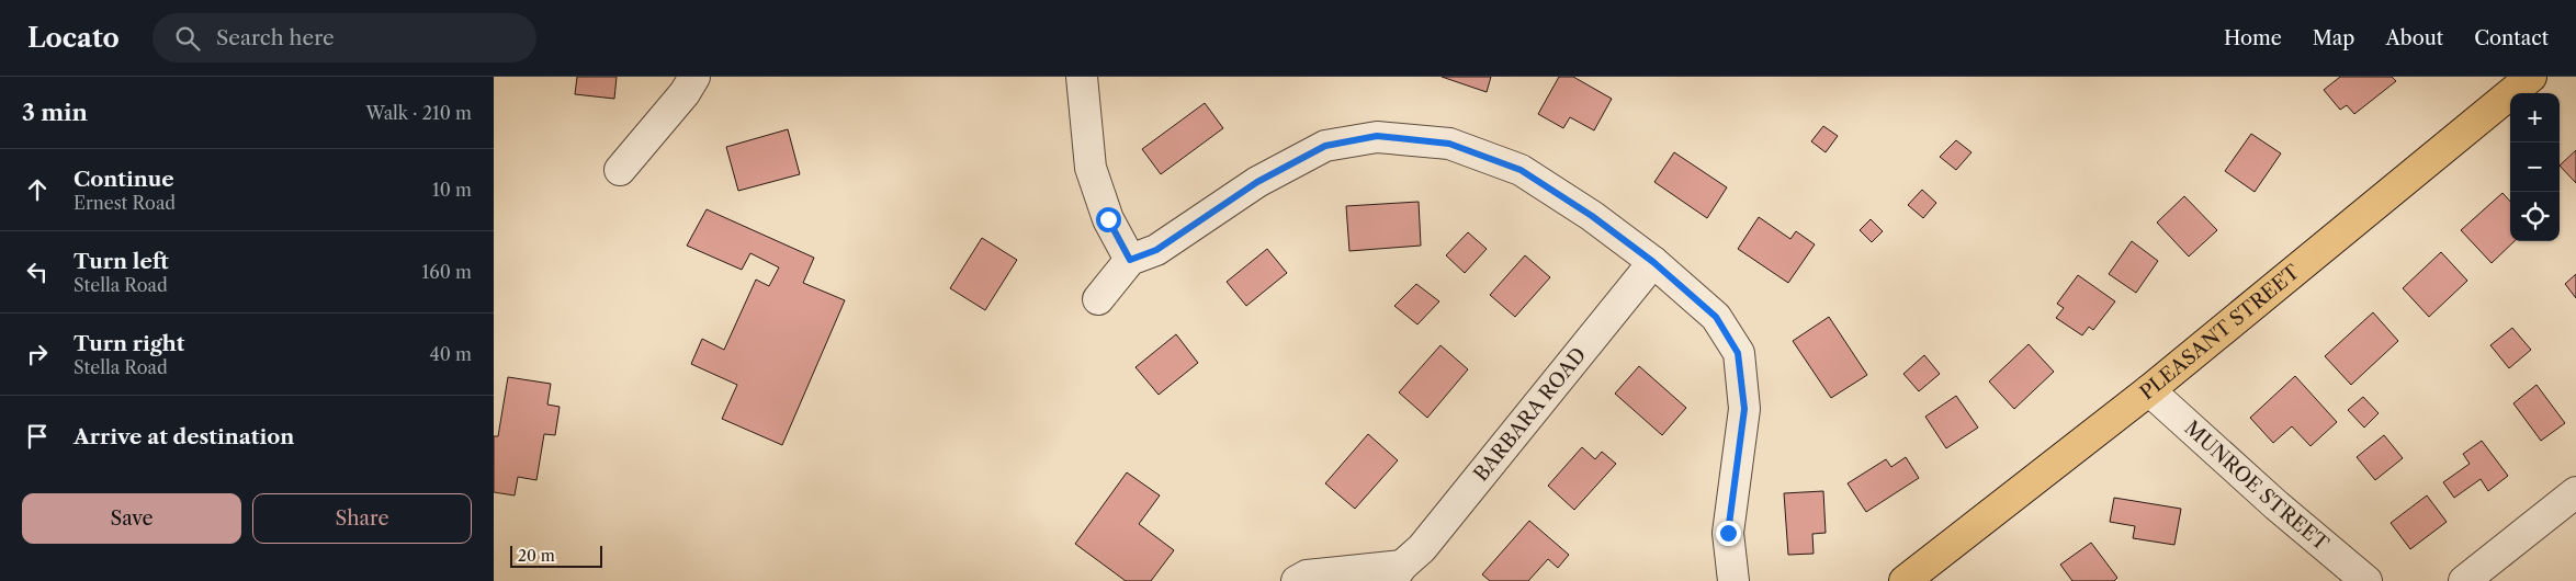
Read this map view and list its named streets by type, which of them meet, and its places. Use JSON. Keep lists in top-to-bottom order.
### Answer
{
  "streets": {
    "main road": ["PLEASANT STREET"],
    "street": ["BARBARA ROAD", "MUNROE STREET"]
  },
  "crossings": [
    ["PLEASANT STREET", "MUNROE STREET"]
  ],
  "scale_bar": "20 m",
  "page": {
    "header": "Locato",
    "search": "Search here",
    "nav": [
      "Home",
      "Map",
      "About",
      "Contact"
    ],
    "heading": ["3 min", "Walk · 210 m"],
    "map_buttons": ["+", "−"],
    "list": [
      ["Continue", "Ernest Road", "10 m"],
      ["Turn left", "Stella Road", "160 m"],
      ["Turn right", "Stella Road", "40 m"],
      "Arrive at destination"
    ],
    "buttons": ["Save", "Share"],
    "scale": "20 m"
  }
}
